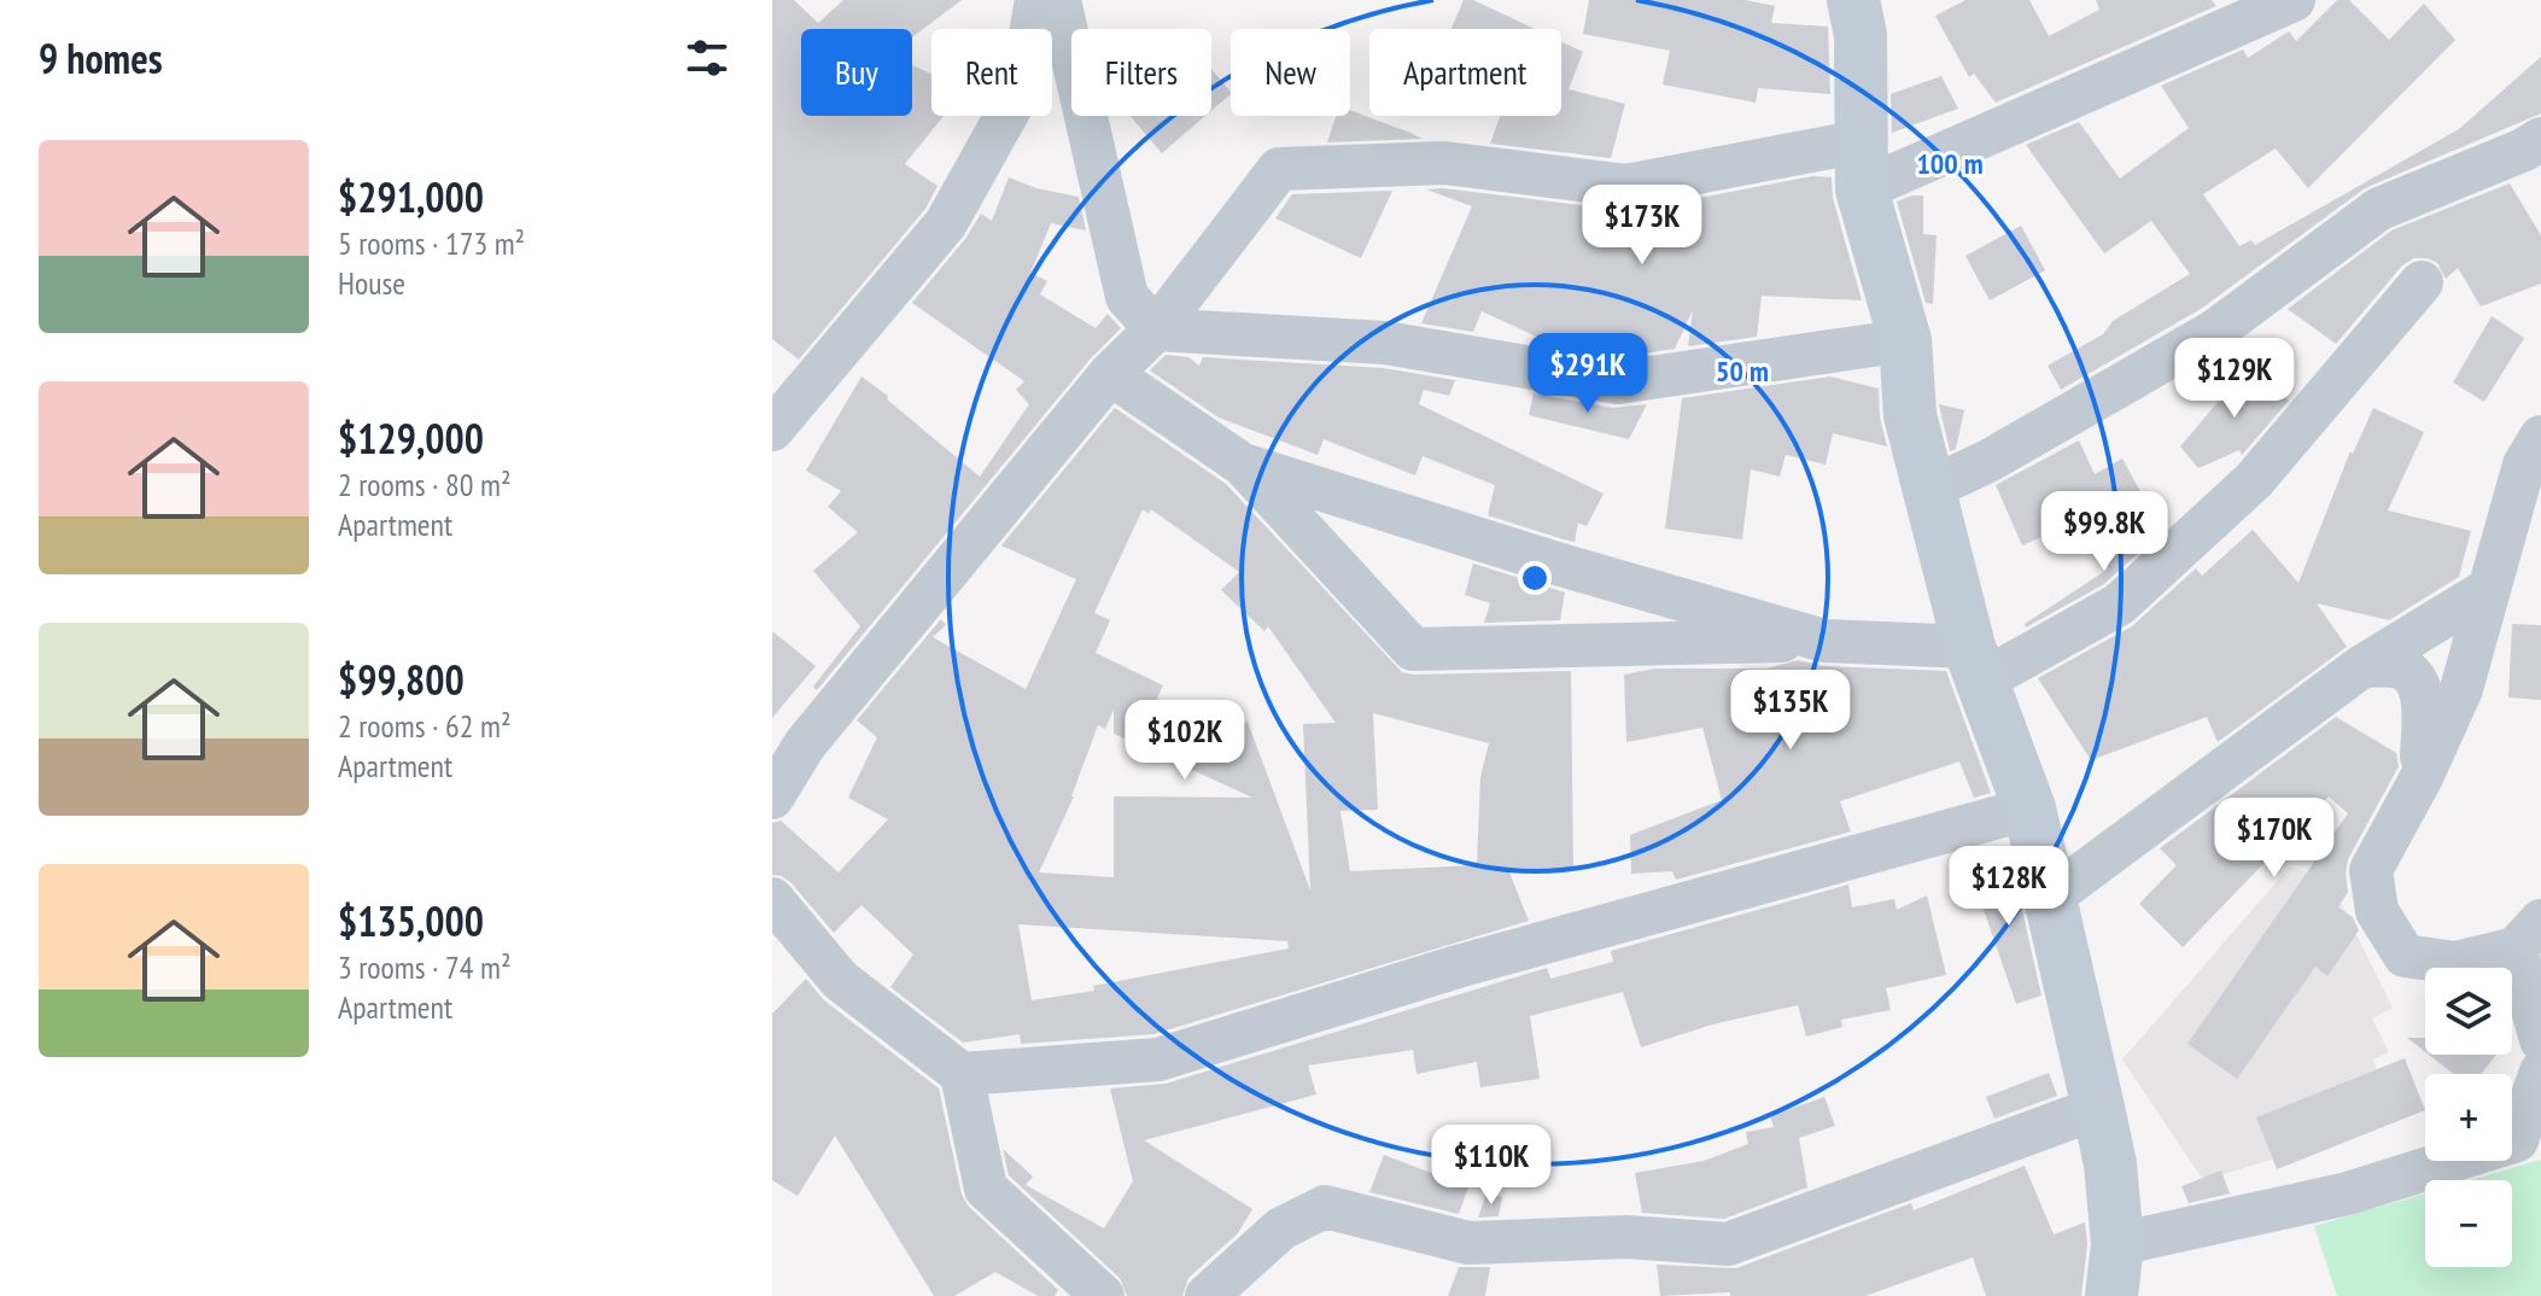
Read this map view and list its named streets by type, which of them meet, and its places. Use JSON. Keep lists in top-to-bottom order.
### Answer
{
  "page": {
    "heading": "9 homes",
    "chip": [
      "Buy",
      "Rent",
      "Filters",
      "New",
      "Apartment"
    ],
    "list": [
      {
        "name": "$291,000",
        "note": "5 rooms · 173 m² · House"
      },
      {
        "name": "$129,000",
        "note": "2 rooms · 80 m² · Apartment"
      },
      {
        "name": "$99,800",
        "note": "2 rooms · 62 m² · Apartment"
      },
      {
        "name": "$135,000",
        "note": "3 rooms · 74 m² · Apartment"
      }
    ],
    "price": [
      "$173K",
      "$291K",
      "$129K",
      "$99.8K",
      "$135K",
      "$102K",
      "$170K",
      "$128K",
      "$110K"
    ],
    "map_buttons": ["+", "−"]
  },
  "rings": ["100 m", "50 m"]
}
